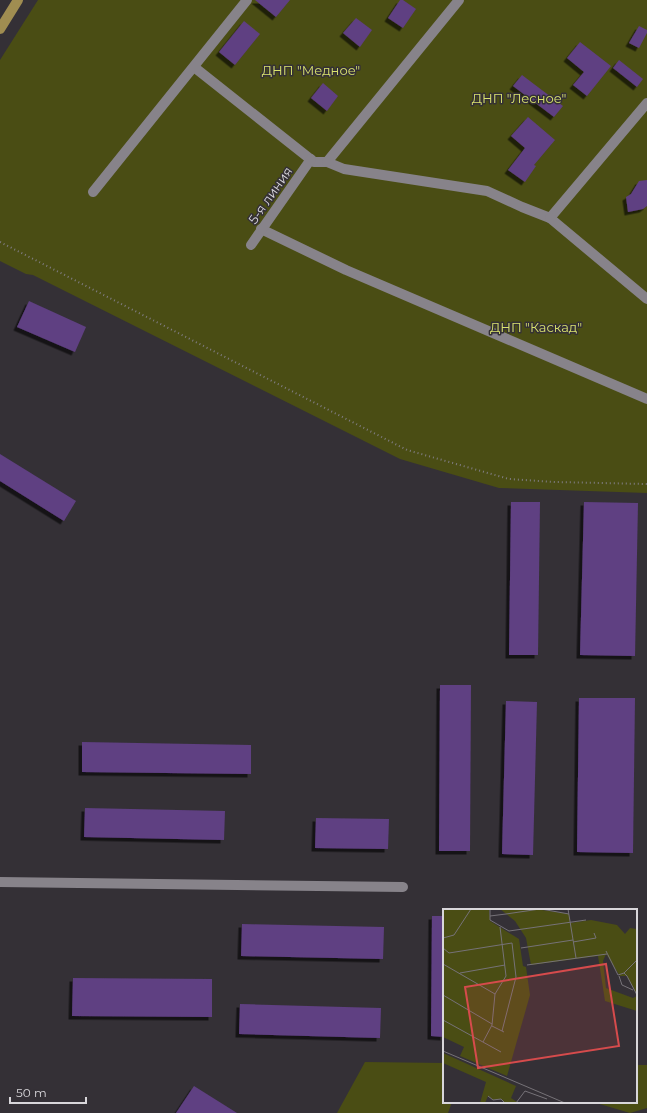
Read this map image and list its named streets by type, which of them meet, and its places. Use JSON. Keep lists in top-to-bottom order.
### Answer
{
  "streets": {
    "street": ["5-я линия"]
  },
  "parks": ["ДНП \"Медное\"", "ДНП \"Лесное\"", "ДНП \"Каскад\""],
  "scale_bar": "50 m"
}
